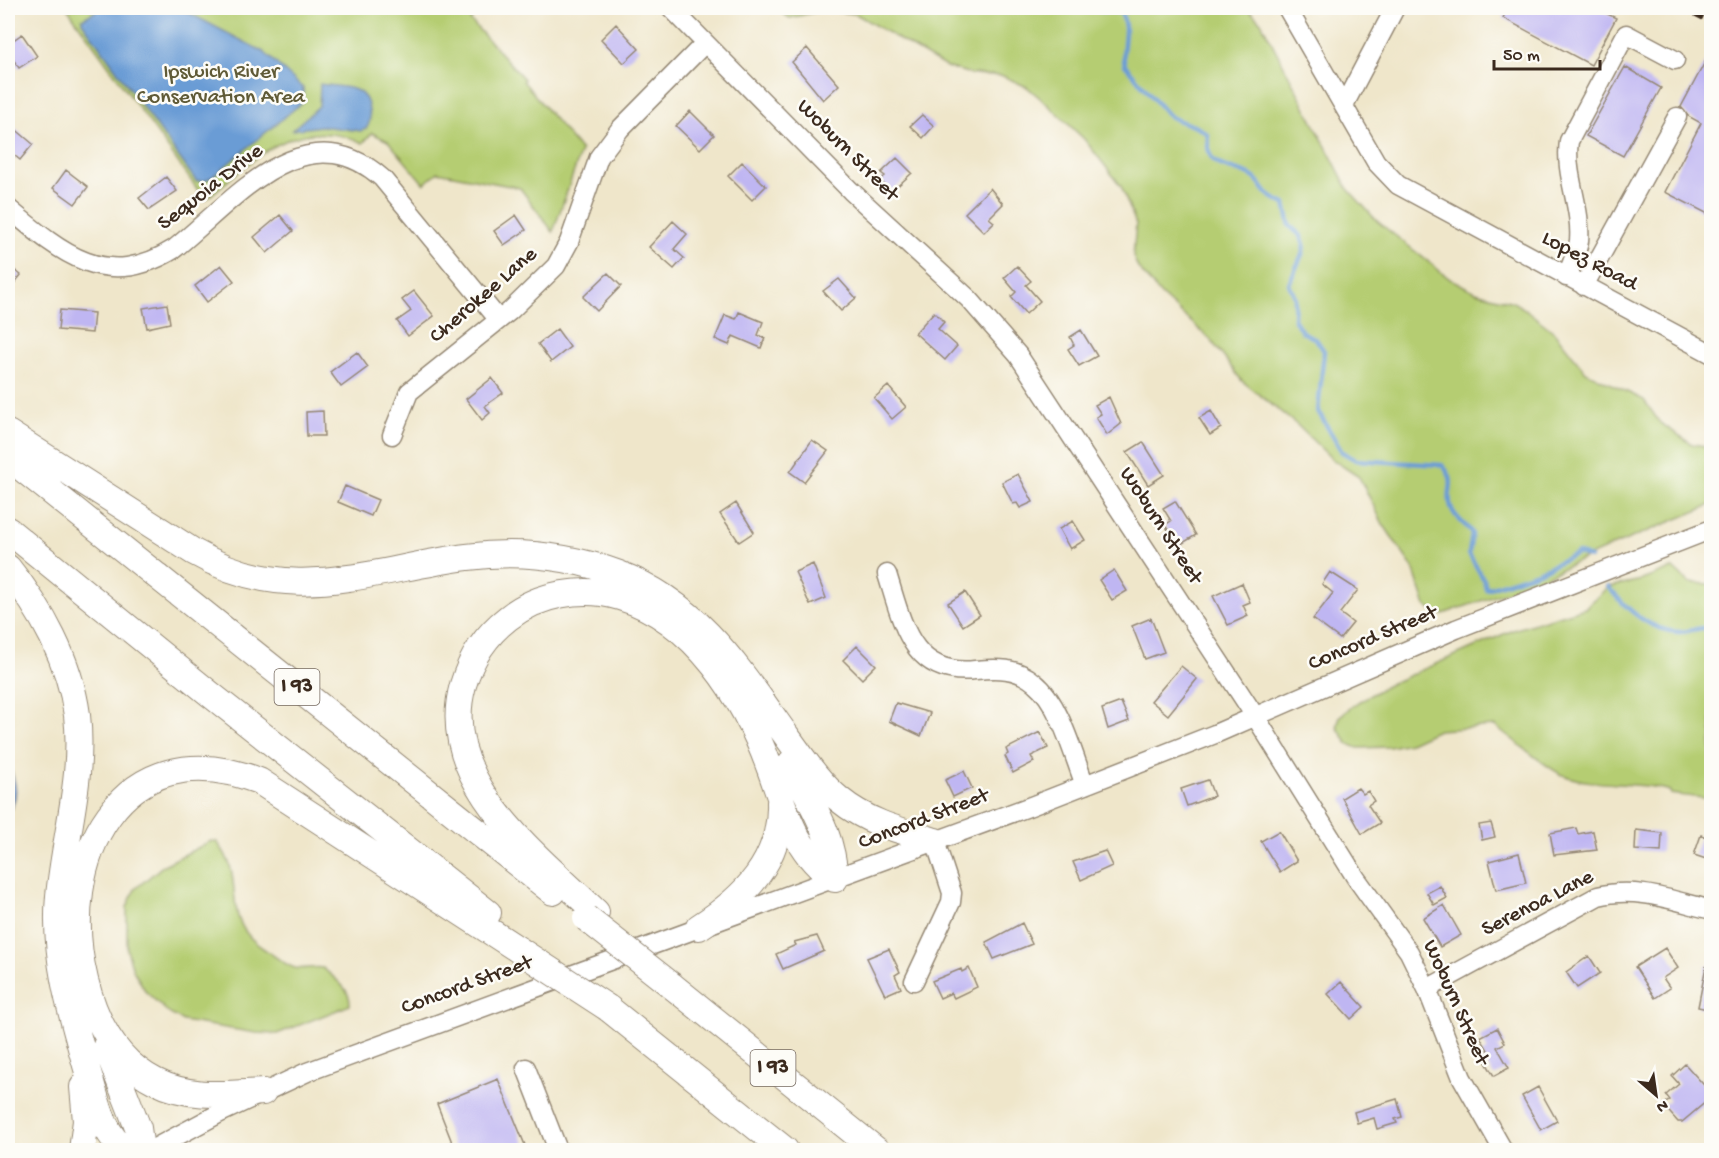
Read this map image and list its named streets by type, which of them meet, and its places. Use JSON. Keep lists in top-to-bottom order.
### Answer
{
  "streets": {
    "highway": ["I 93"],
    "street": [
      "Woburn Street",
      "Sequoia Drive",
      "Lopez Road",
      "Cherokee Lane",
      "Concord Street",
      "Serenoa Lane"
    ]
  },
  "crossings": [
    ["Woburn Street", "Cherokee Lane"],
    ["Woburn Street", "Concord Street"],
    ["Woburn Street", "Serenoa Lane"],
    ["Sequoia Drive", "Cherokee Lane"]
  ],
  "parks": ["Ipswich River Conservation Area"],
  "scale_bar": "50 m",
  "north": "bottom right"
}
